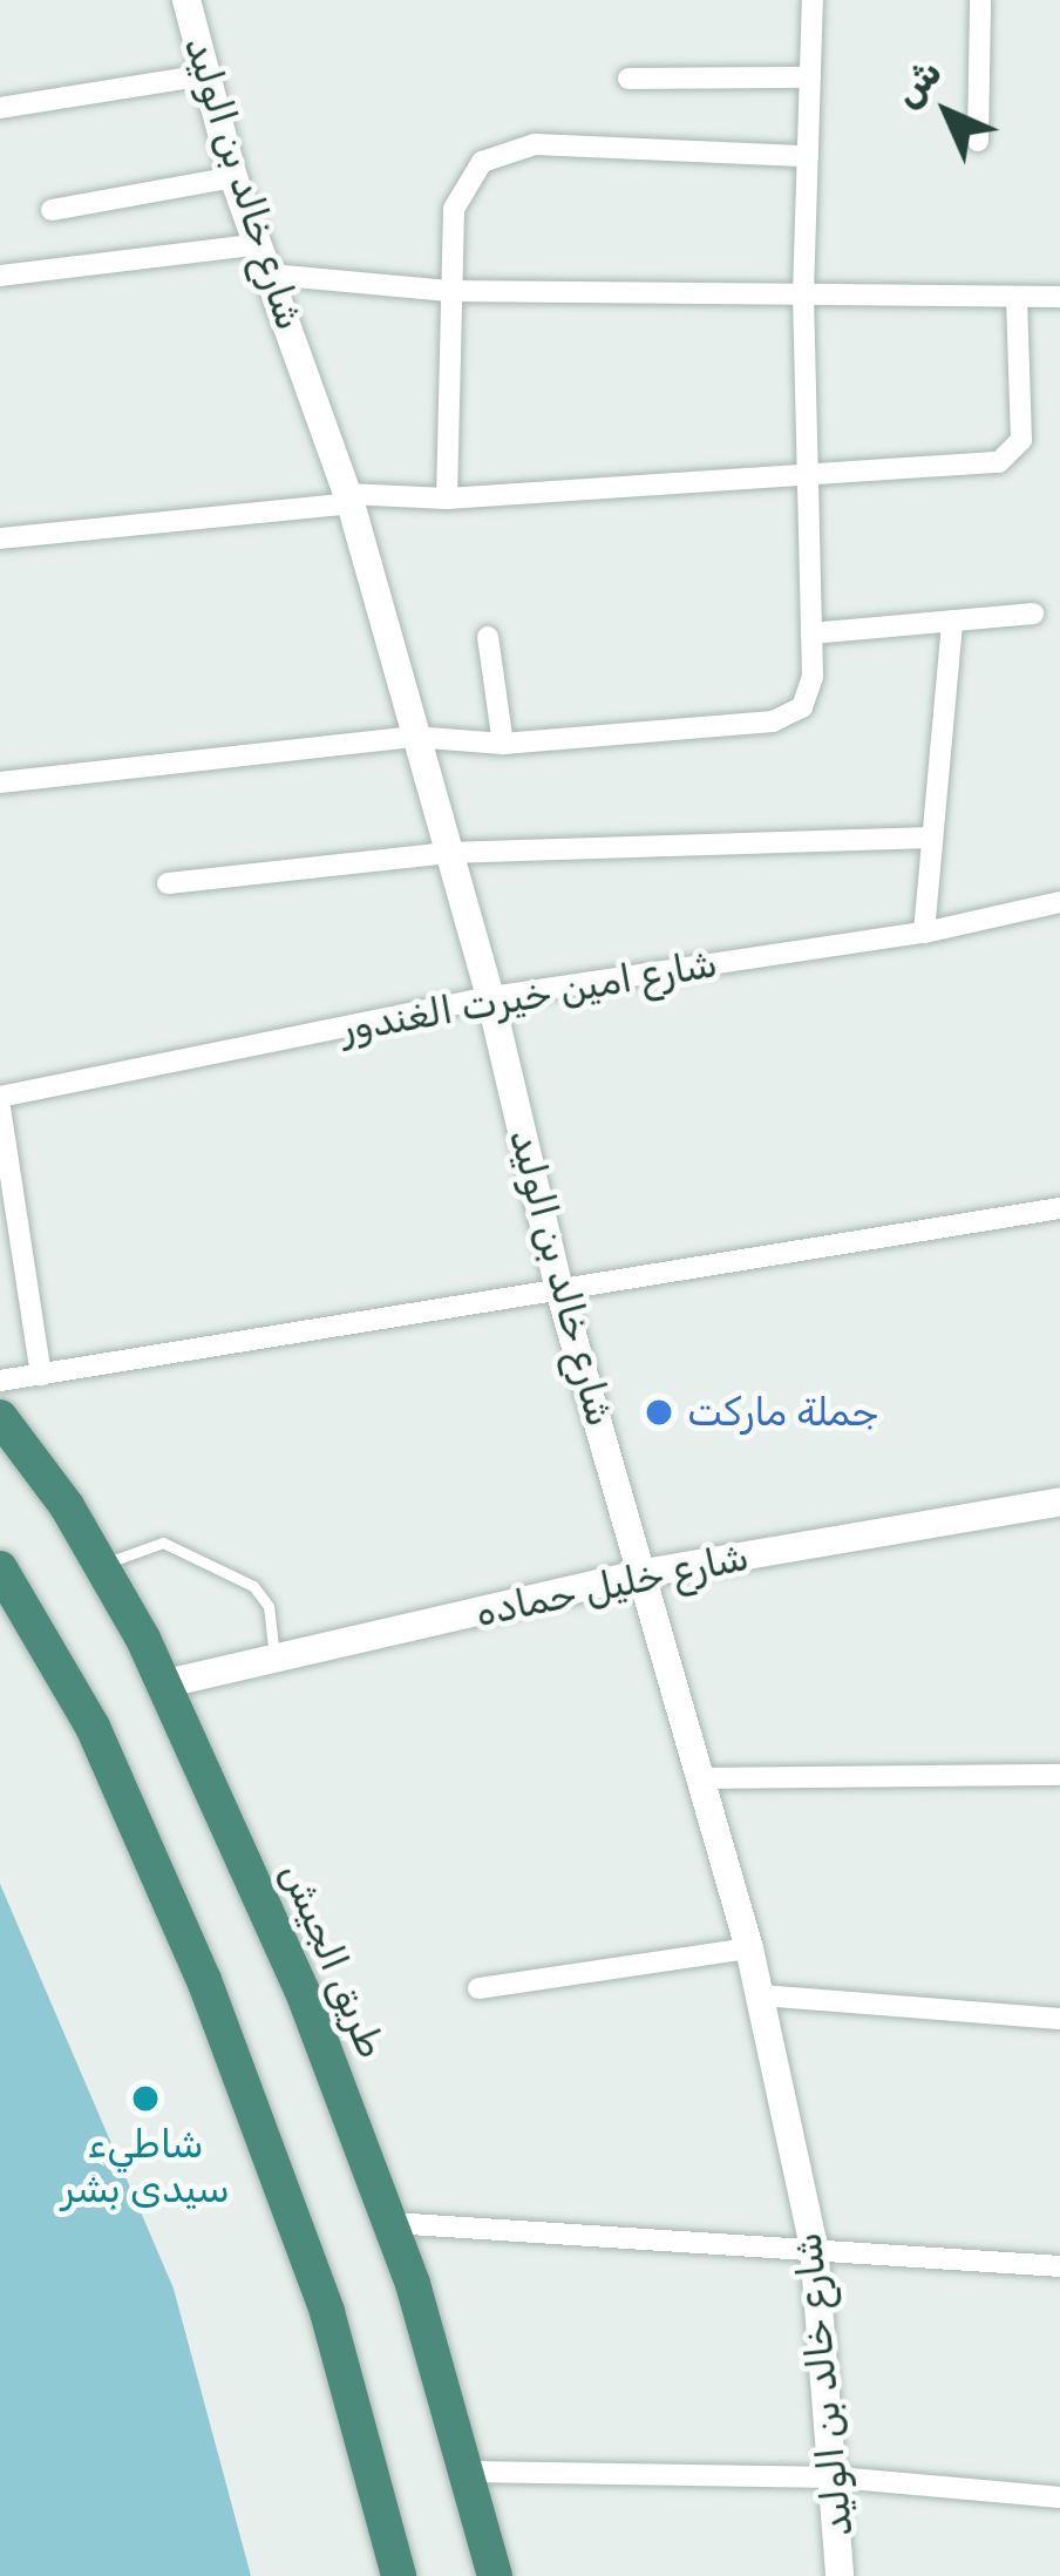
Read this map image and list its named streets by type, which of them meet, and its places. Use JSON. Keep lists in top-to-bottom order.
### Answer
{
  "streets": {
    "highway": ["طريق الجيش"],
    "street": ["شارع خالد بن الوليد", "شارع امين خيرت الغندور", "شارع خليل حماده"]
  },
  "crossings": [
    ["شارع خالد بن الوليد", "شارع امين خيرت الغندور"],
    ["شارع خالد بن الوليد", "شارع خليل حماده"],
    ["شارع خليل حماده", "طريق الجيش"]
  ],
  "places": ["جملة ماركت", "شاطيء سيدى بشر"],
  "north": "top left"
}
